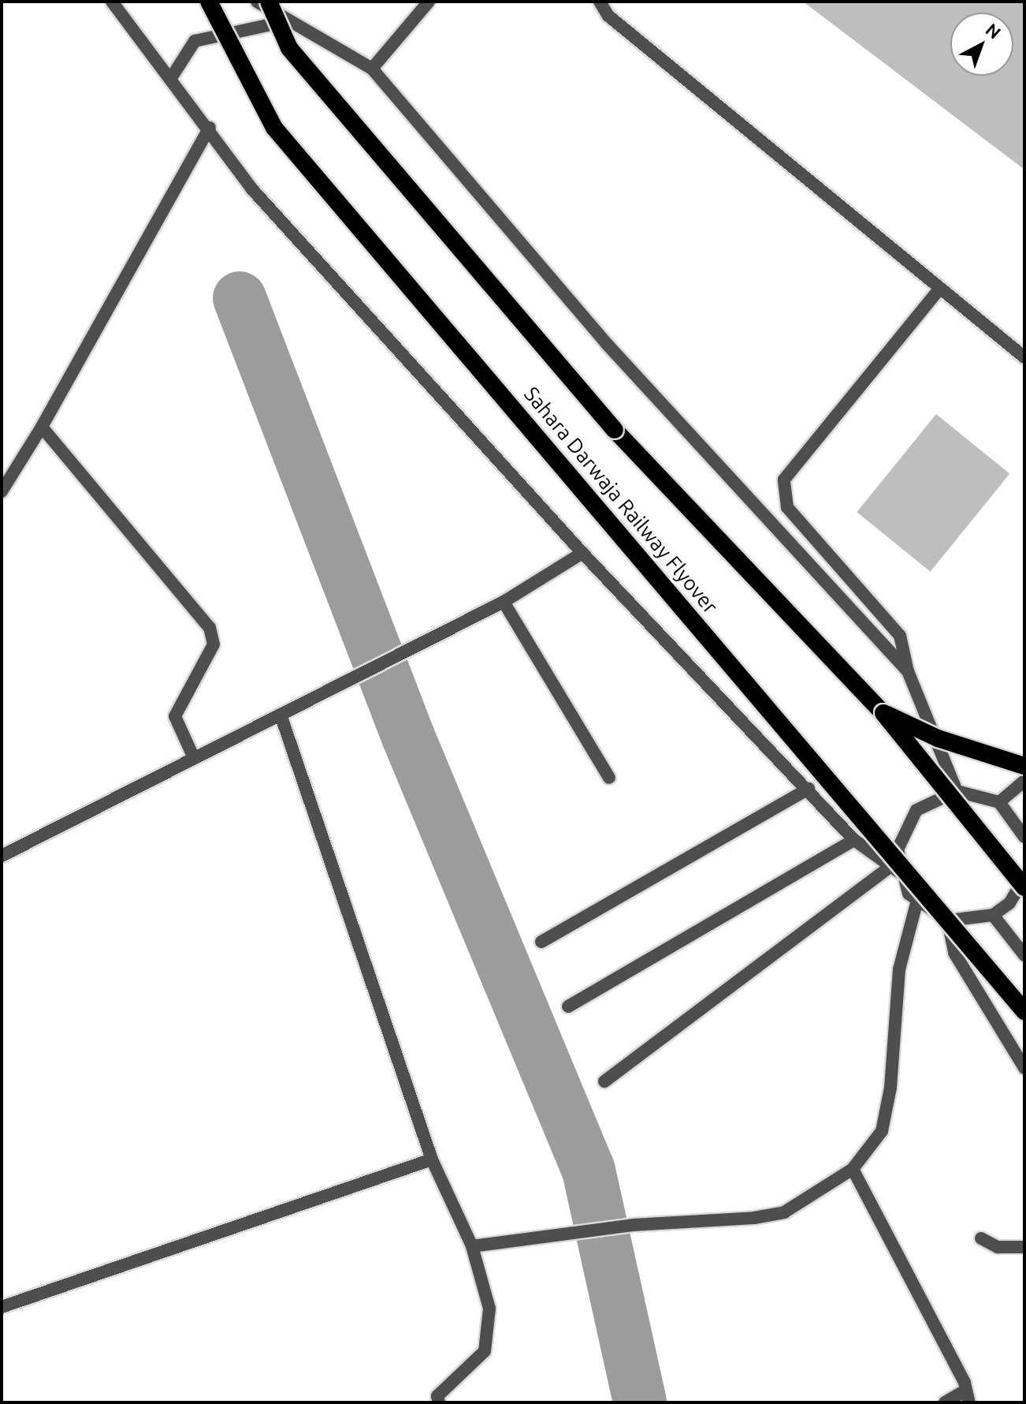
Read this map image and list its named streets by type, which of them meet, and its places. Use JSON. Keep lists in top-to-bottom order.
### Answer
{
  "streets": {
    "highway": ["Sahara Darwaja Railway Flyover"]
  },
  "north": "top right"
}
